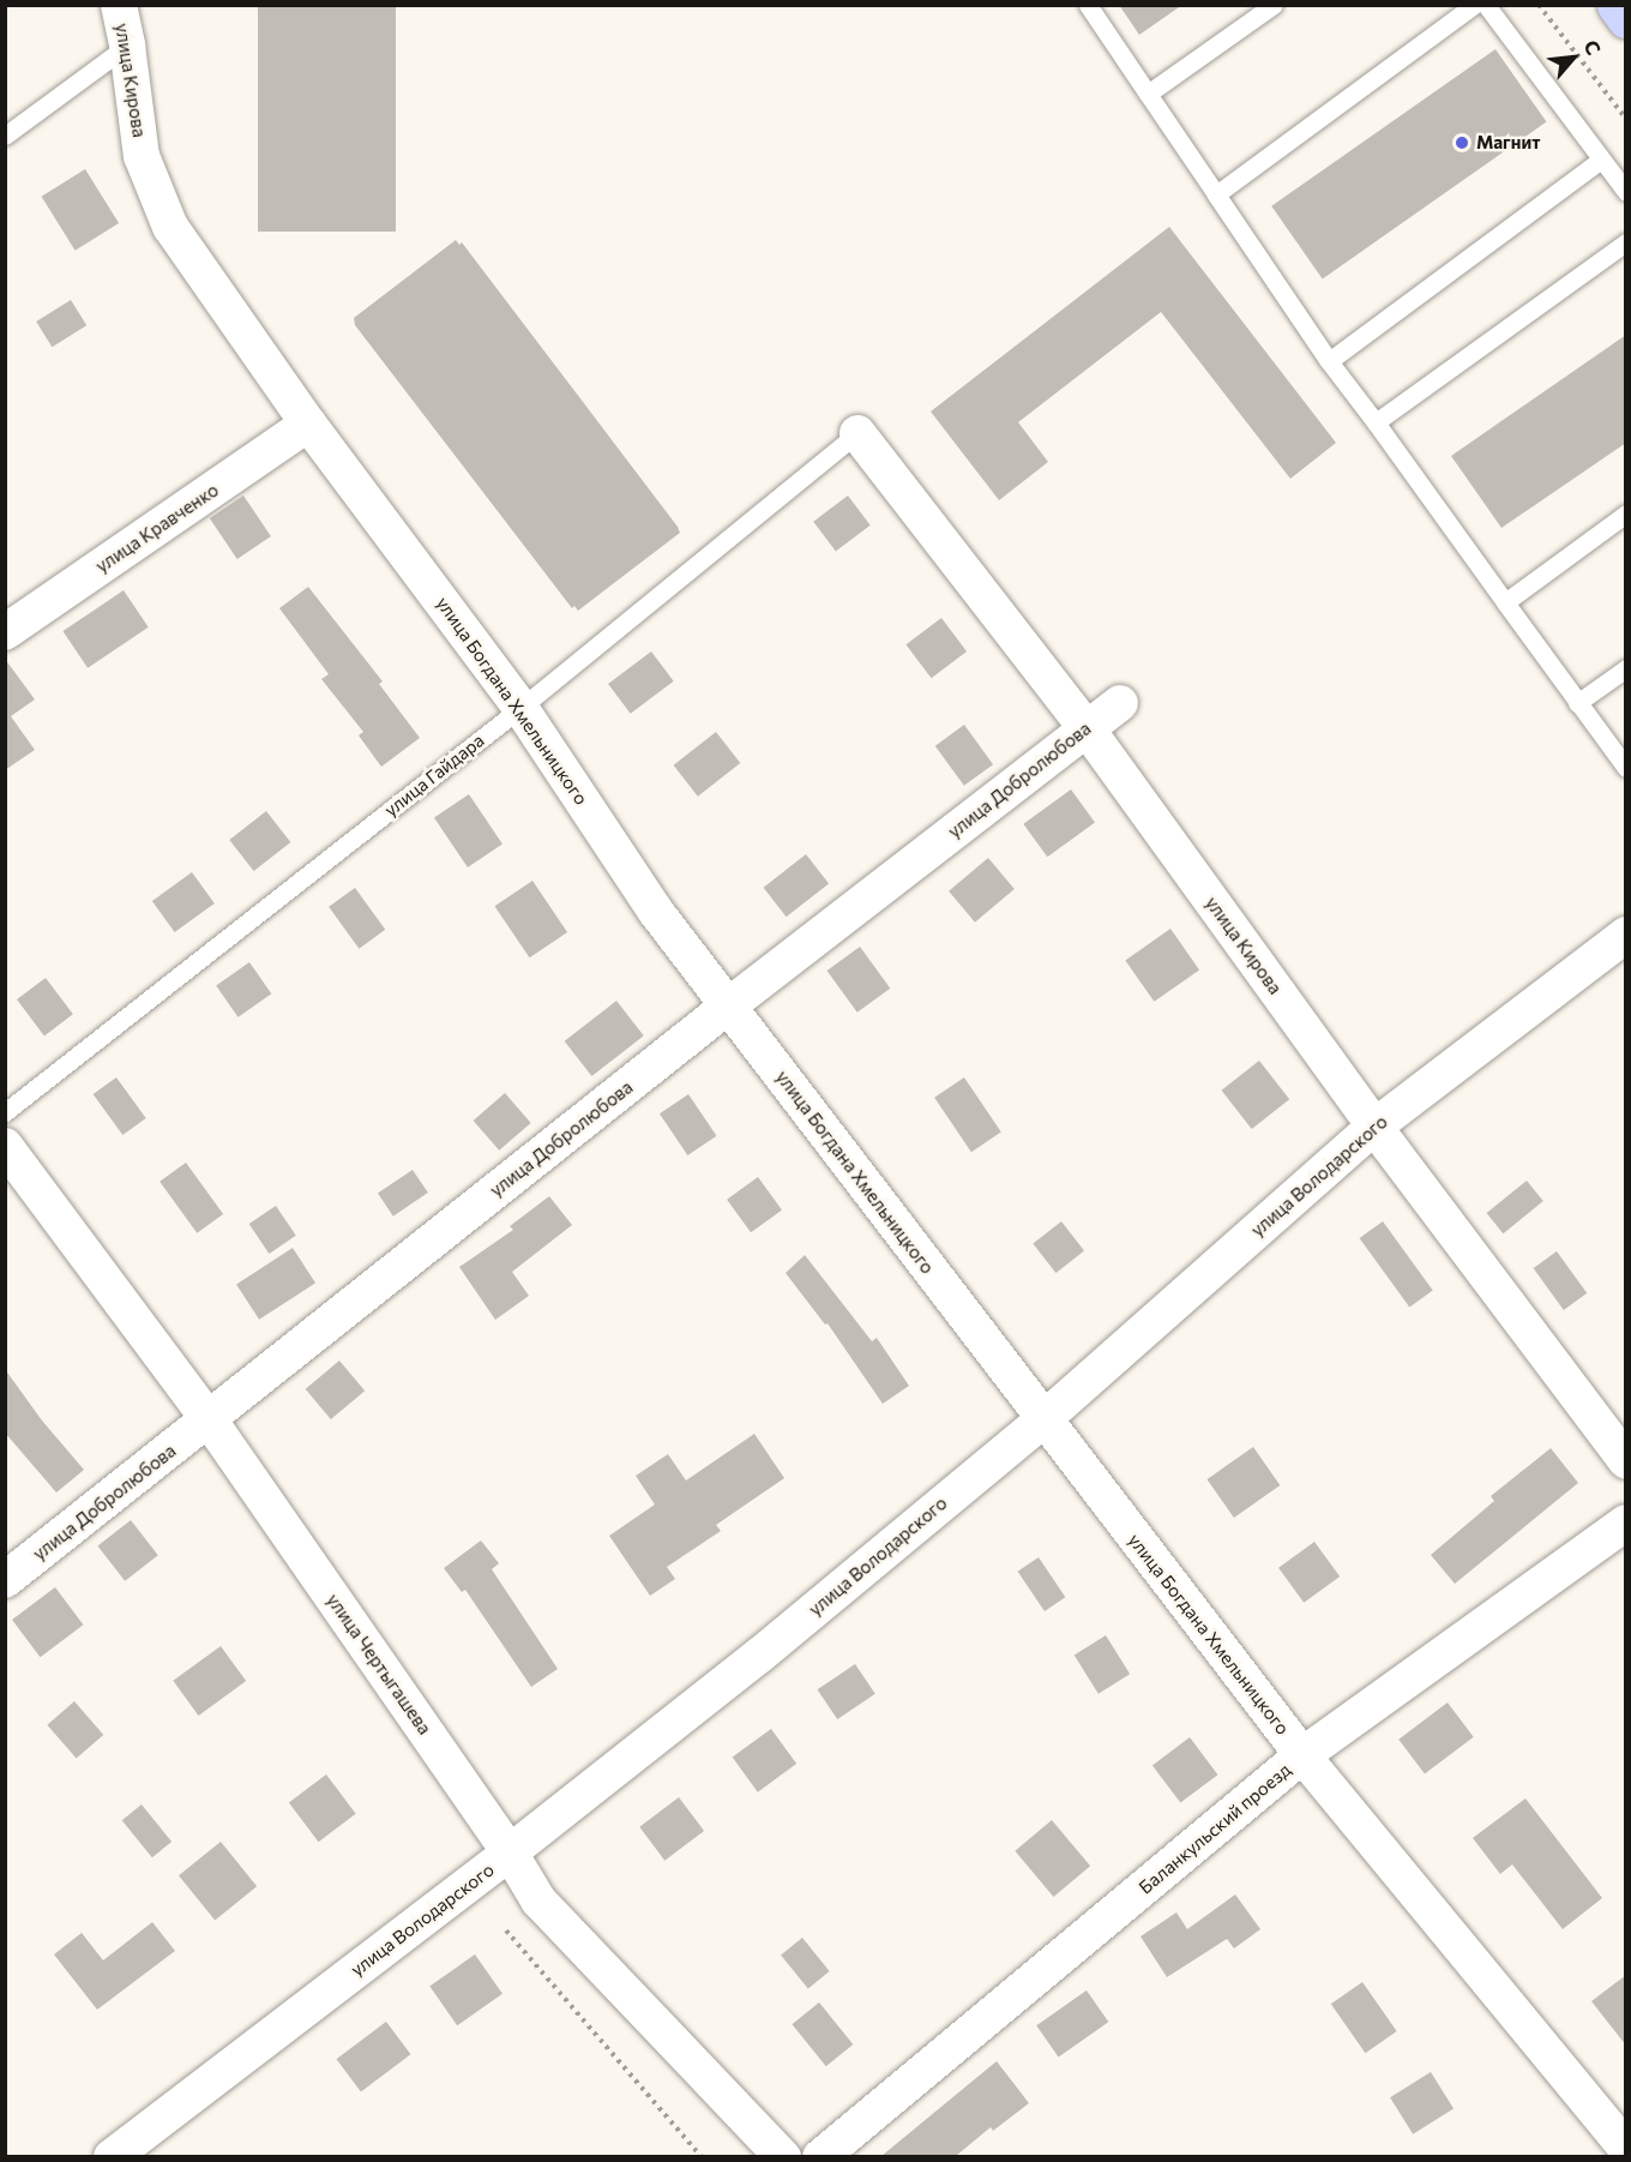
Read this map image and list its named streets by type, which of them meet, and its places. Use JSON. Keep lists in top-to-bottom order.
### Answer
{
  "streets": {
    "street": [
      "улица Кирова",
      "улица Кравченко",
      "улица Богдана Хмельницкого",
      "улица Добролюбова",
      "улица Володарского",
      "улица Чертыгашева",
      "Баланкульский проезд"
    ],
    "lane": ["улица Гайдара"]
  },
  "crossings": [
    ["улица Кирова", "улица Богдана Хмельницкого"],
    ["улица Кирова", "улица Гайдара"],
    ["улица Кирова", "улица Добролюбова"],
    ["улица Кирова", "улица Володарского"],
    ["улица Кравченко", "улица Богдана Хмельницкого"],
    ["улица Богдана Хмельницкого", "улица Гайдара"],
    ["улица Богдана Хмельницкого", "улица Добролюбова"],
    ["улица Богдана Хмельницкого", "улица Володарского"],
    ["улица Богдана Хмельницкого", "Баланкульский проезд"],
    ["улица Добролюбова", "улица Чертыгашева"],
    ["улица Володарского", "улица Чертыгашева"]
  ],
  "places": ["Магнит"],
  "north": "top right"
}
